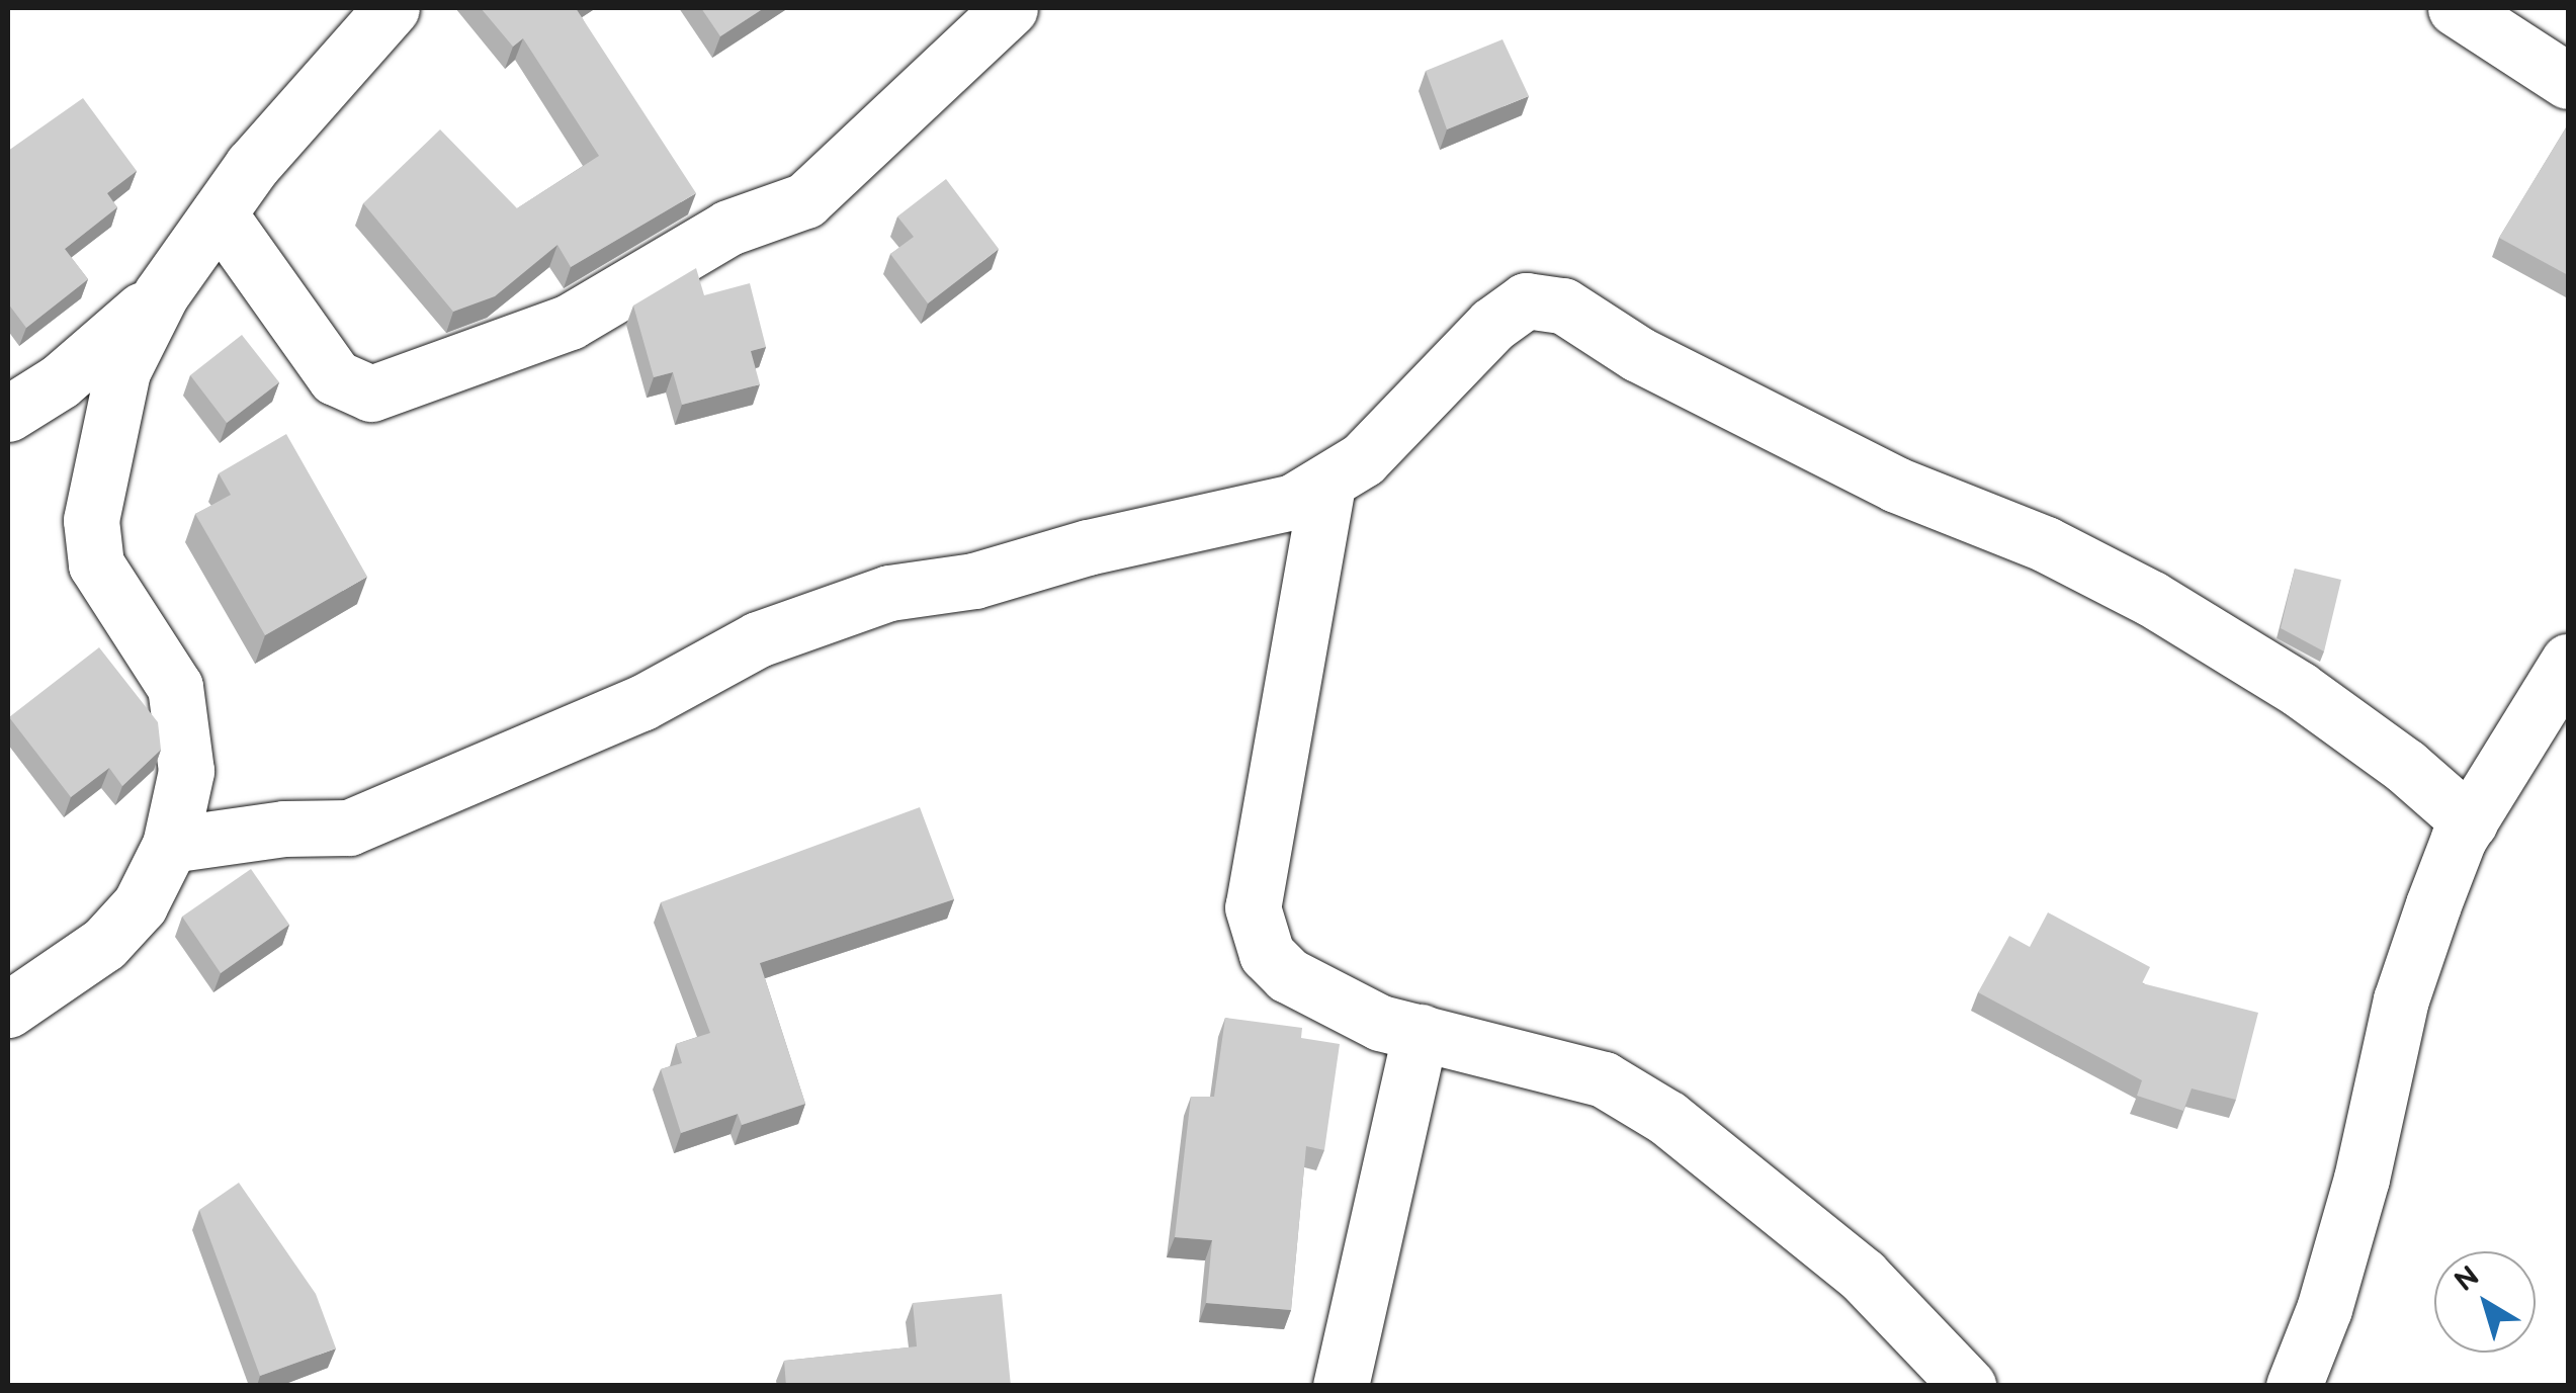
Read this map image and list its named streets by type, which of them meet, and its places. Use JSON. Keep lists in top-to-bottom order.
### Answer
{
  "north": "top left"
}
